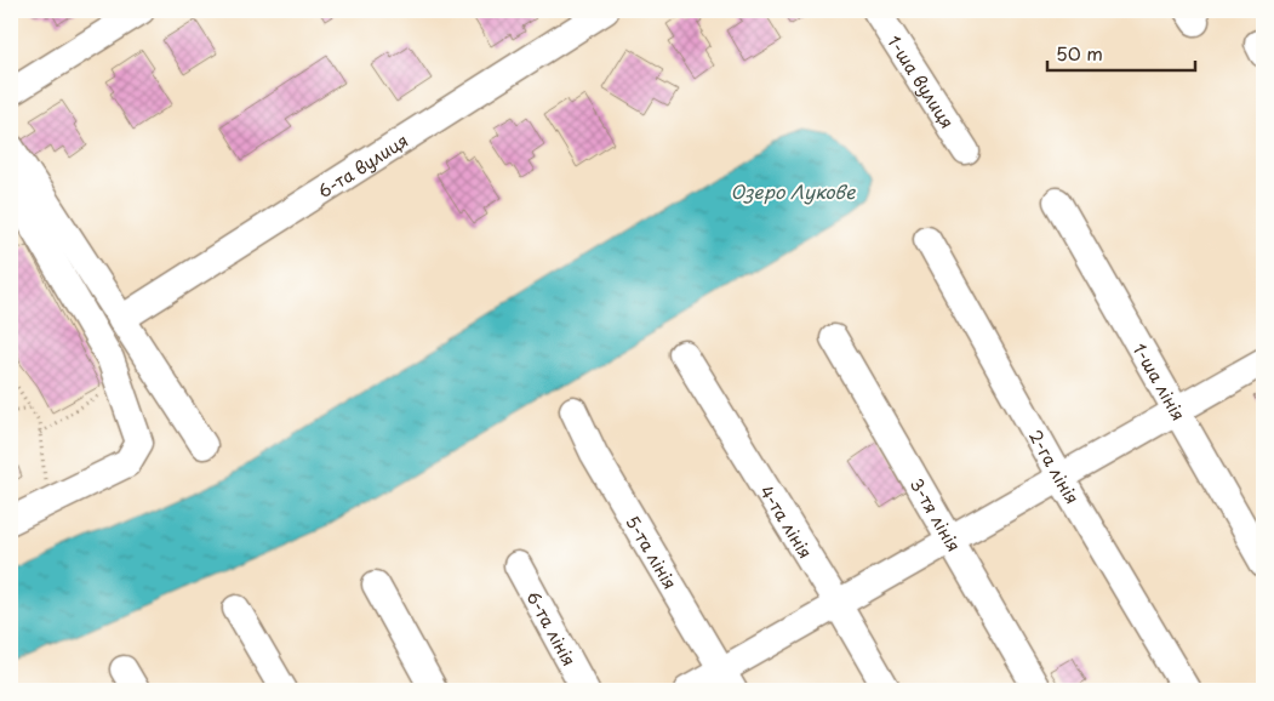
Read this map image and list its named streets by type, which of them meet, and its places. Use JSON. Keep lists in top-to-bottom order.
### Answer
{
  "streets": {
    "street": [
      "1-ша вулиця",
      "6-та вулиця",
      "1-ша лінія",
      "2-га лінія",
      "3-тя лінія",
      "4-та лінія",
      "5-та лінія",
      "6-та лінія"
    ]
  },
  "water": ["Озеро Лукове"],
  "scale_bar": "50 m"
}
